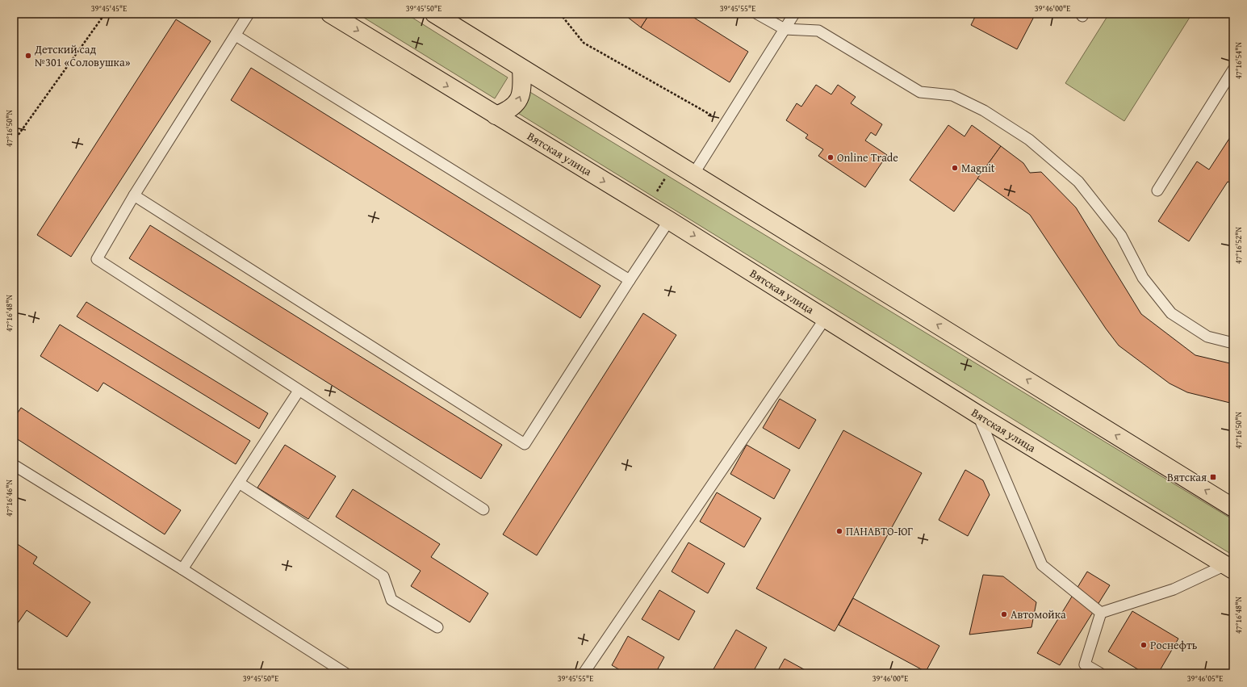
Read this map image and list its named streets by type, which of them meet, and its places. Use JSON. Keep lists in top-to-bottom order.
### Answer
{
  "streets": {
    "main road": ["Вятская улица"]
  },
  "places": {
    "other": [
      "Детский сад №301 «Соловушка»",
      "Online Trade",
      "Magnit",
      "ПАНАВТО-ЮГ",
      "Автомойка",
      "Роснефть"
    ],
    "transit": ["Вятская"]
  },
  "coordinates": [
    "39°45'45\"E",
    "39°45'50\"E",
    "39°45'55\"E",
    "39°46'00\"E",
    "47°16'54\"N",
    "47°16'50\"N",
    "47°16'52\"N",
    "47°16'48\"N",
    "47°16'46\"N",
    "39°46'05\"E"
  ]
}
